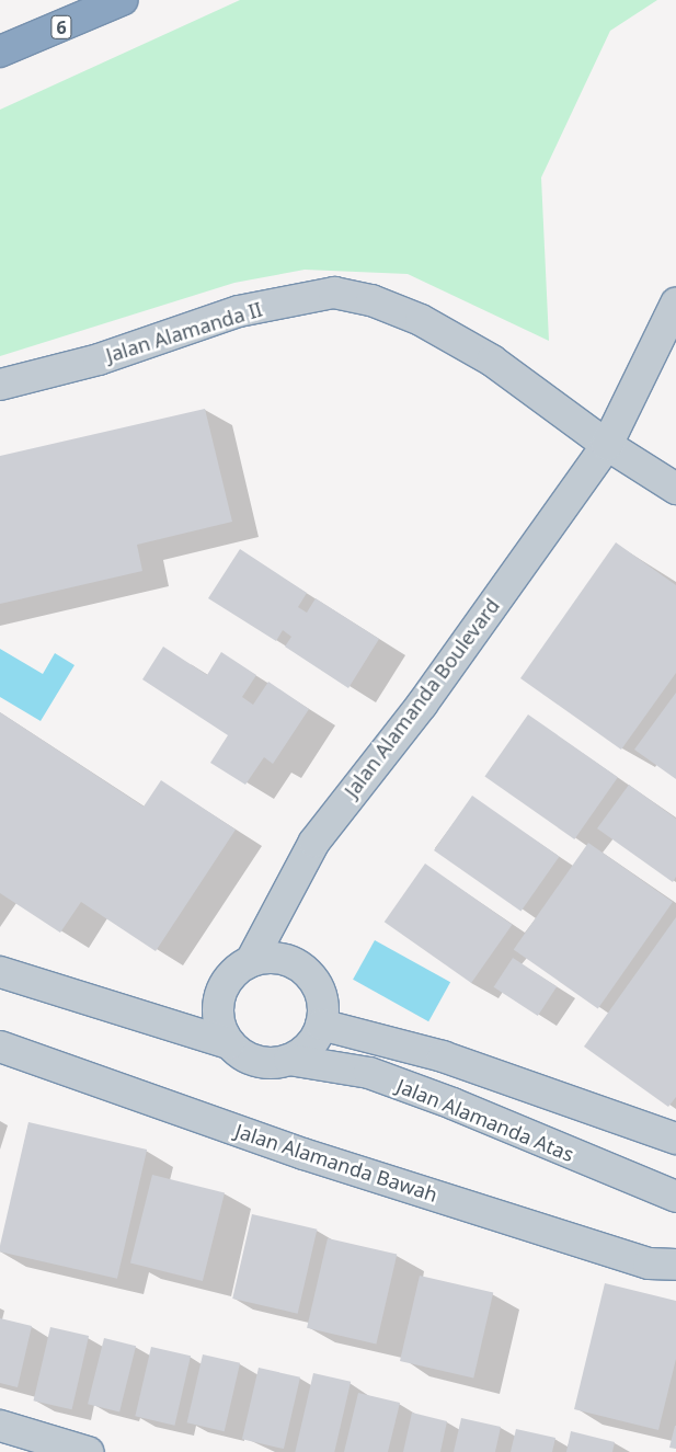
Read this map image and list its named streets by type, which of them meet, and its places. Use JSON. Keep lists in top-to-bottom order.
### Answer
{
  "streets": {
    "highway": ["6"],
    "street": [
      "Jalan Alamanda II",
      "Jalan Alamanda Boulevard",
      "Jalan Alamanda Atas",
      "Jalan Alamanda Bawah"
    ]
  },
  "crossings": [
    ["Jalan Alamanda II", "Jalan Alamanda Boulevard"],
    ["Jalan Alamanda Boulevard", "Jalan Alamanda Atas"]
  ]
}
